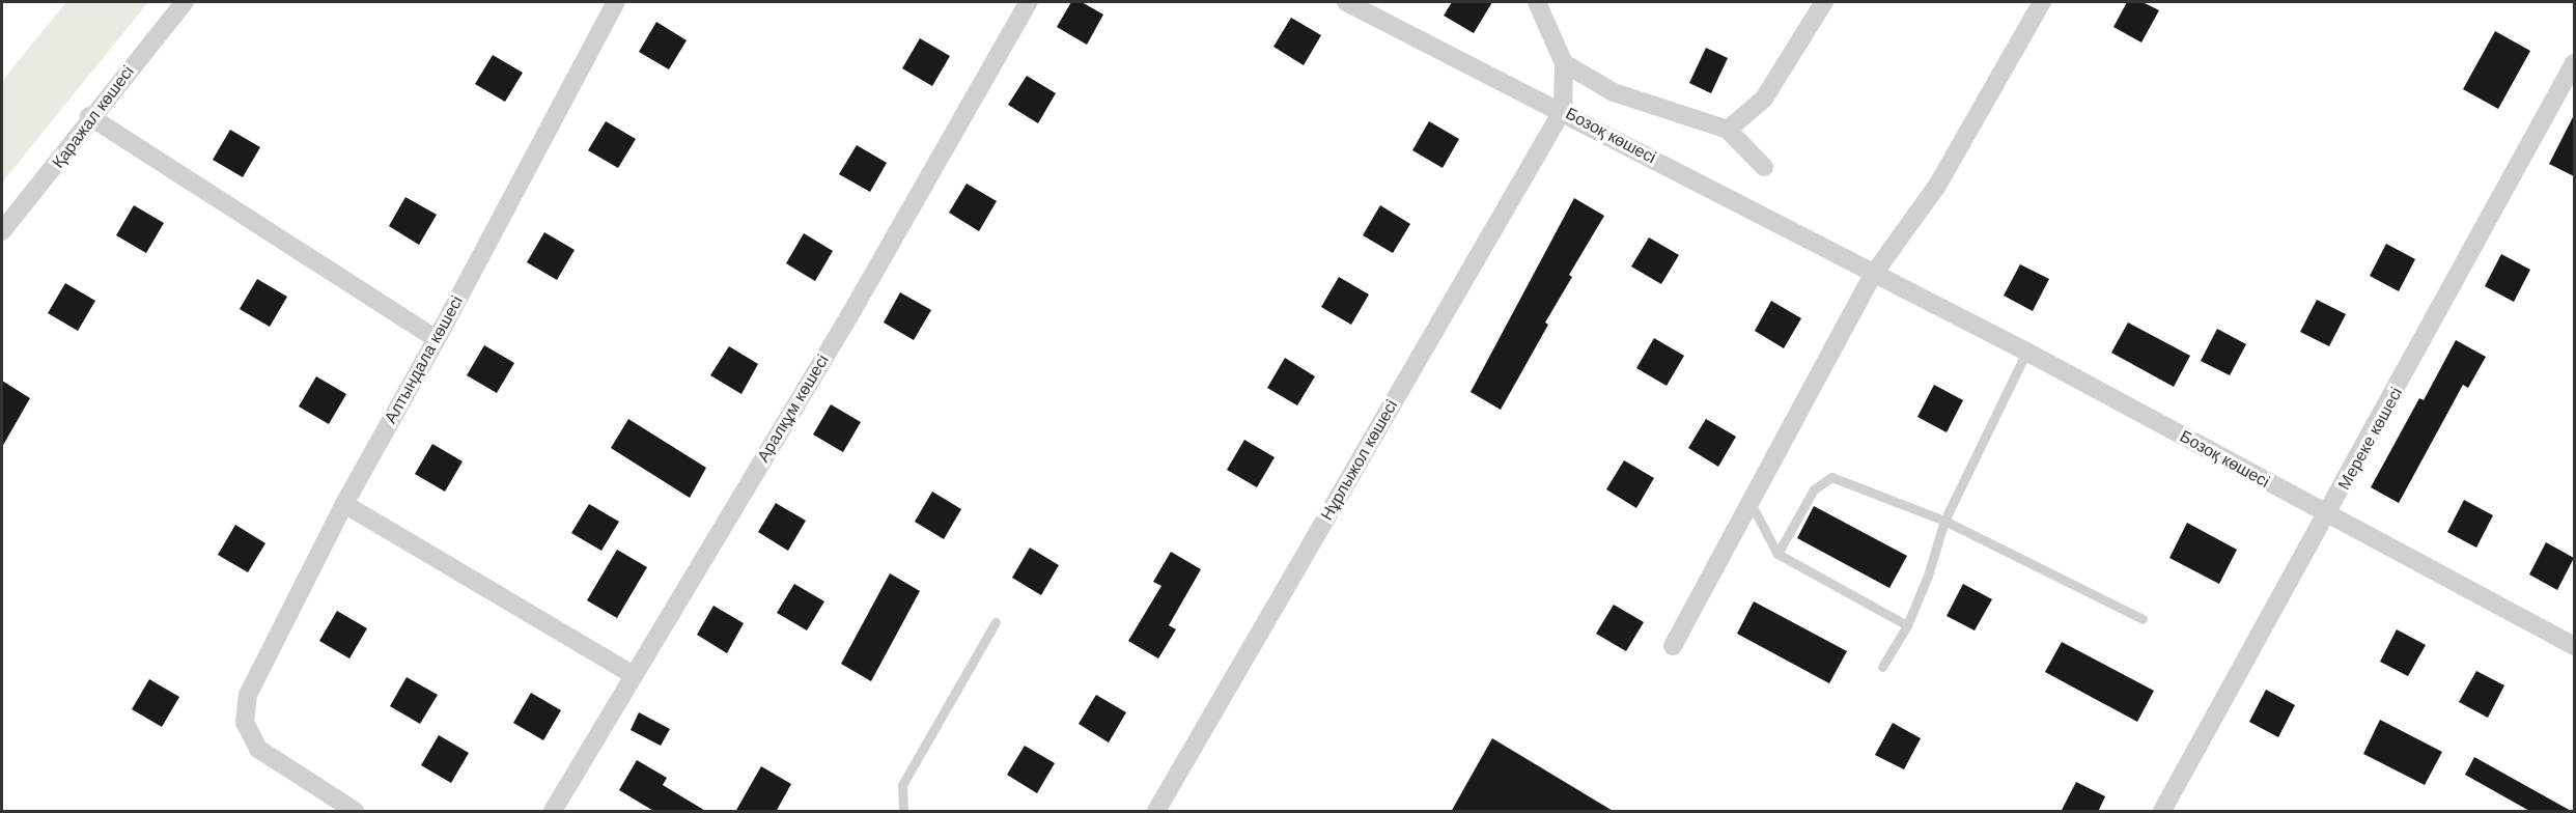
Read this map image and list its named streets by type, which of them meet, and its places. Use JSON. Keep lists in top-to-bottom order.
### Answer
{
  "streets": {
    "street": [
      "Қаражал көшесі",
      "Бозоқ көшесі",
      "Алтындала көшесі",
      "Аралқұм көшесі",
      "Мереке көшесі",
      "Нұрлыжол көшесі"
    ]
  },
  "crossings": [
    ["Бозоқ көшесі", "Мереке көшесі"],
    ["Бозоқ көшесі", "Нұрлыжол көшесі"]
  ]
}
